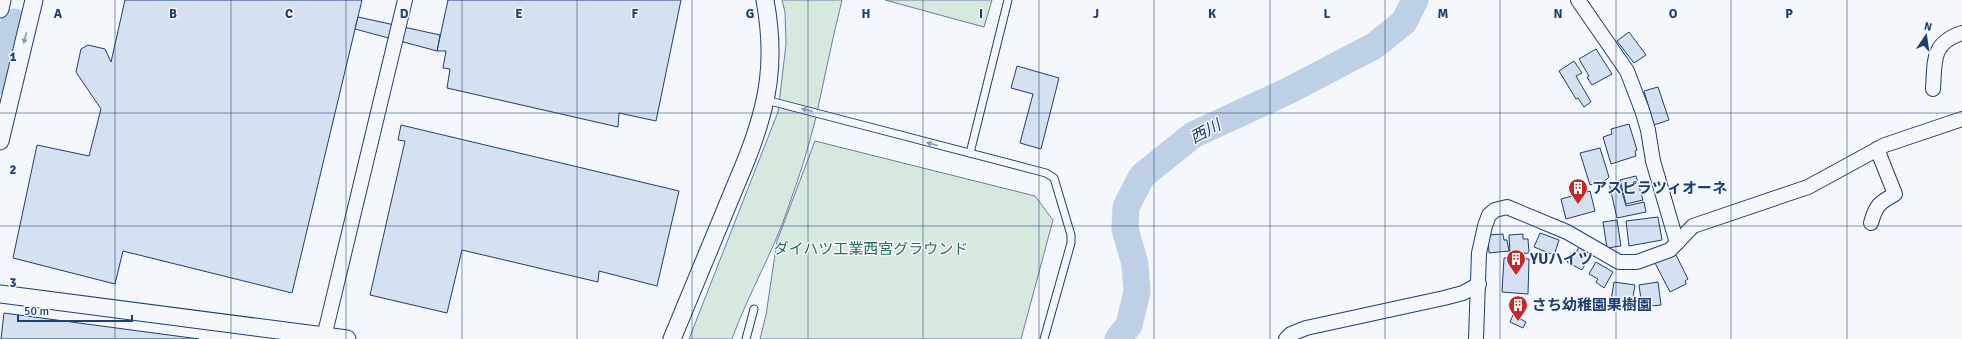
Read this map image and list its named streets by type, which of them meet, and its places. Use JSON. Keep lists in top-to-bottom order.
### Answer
{
  "water": ["西川"],
  "parks": ["ダイハツ工業西宮グラウンド"],
  "places": {
    "building": ["アスピラツィオーネ", "YUハイツ", "さち幼稚園果樹園"]
  },
  "scale_bar": "50 m",
  "north": "top",
  "grid": {
    "columns": [
      "A",
      "B",
      "C",
      "D",
      "E",
      "F",
      "G",
      "H",
      "I",
      "J",
      "K",
      "L",
      "M",
      "N",
      "O",
      "P"
    ],
    "rows": ["1", "2", "3"]
  }
}
